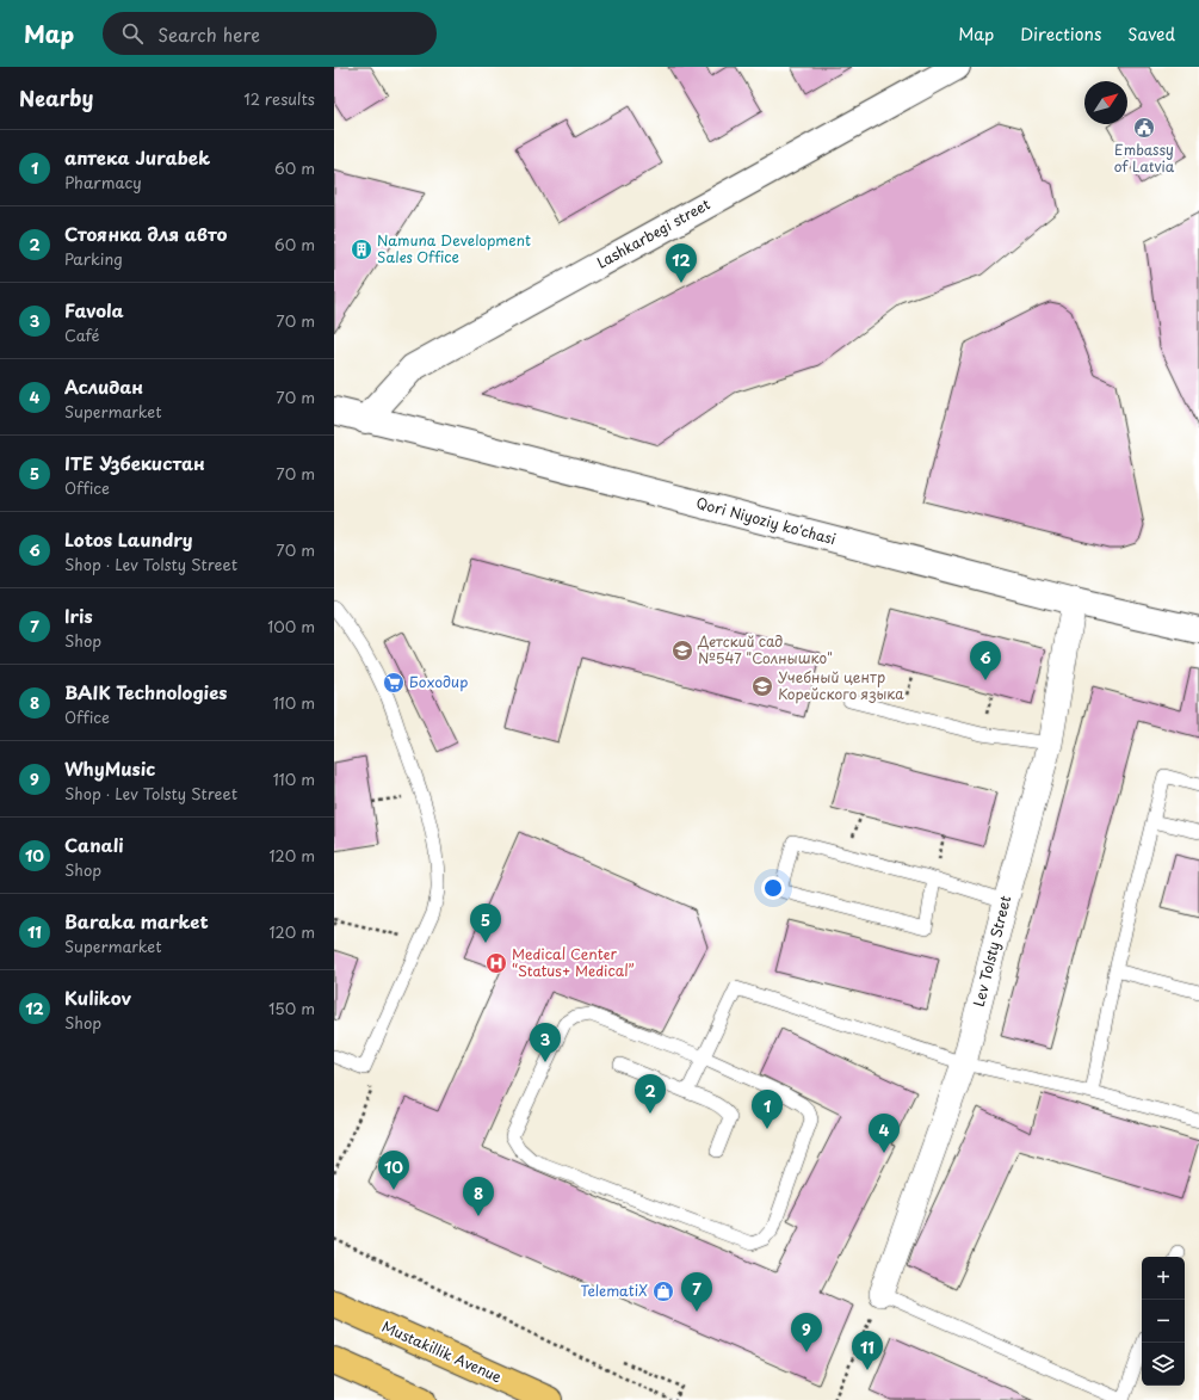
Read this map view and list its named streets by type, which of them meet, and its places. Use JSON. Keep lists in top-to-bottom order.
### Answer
{
  "streets": {
    "main road": ["Mustakillik Avenue"],
    "street": ["Lashkarbegi street", "Qori Niyoziy ko'chasi", "Lev Tolsty Street"]
  },
  "crossings": [
    ["Lashkarbegi street", "Qori Niyoziy ko'chasi"],
    ["Qori Niyoziy ko'chasi", "Lev Tolsty Street"]
  ],
  "places": {
    "public building": ["Embassy of Latvia"],
    "building": ["Namuna Development Sales Office"],
    "school or university": ["Детский сад №547 \"Солнышко\"", "Учебный центр Корейского языка"],
    "supermarket": ["Боходир"],
    "hospital": ["Medical Center “Status+ Medical”"],
    "shop": ["TelematiX"]
  },
  "north": "top right",
  "page": {
    "header": "Map",
    "search": "Search here",
    "nav": ["Map", "Directions", "Saved"],
    "heading": ["Nearby", "12 results"],
    "list": [
      {
        "mark": "1",
        "name": "аптека Jurabek",
        "note": "Pharmacy",
        "value": "60 m"
      },
      {
        "mark": "2",
        "name": "Стоянка для авто",
        "note": "Parking",
        "value": "60 m"
      },
      {
        "mark": "3",
        "name": "Favola",
        "note": "Café",
        "value": "70 m"
      },
      {
        "mark": "4",
        "name": "Аслидан",
        "note": "Supermarket",
        "value": "70 m"
      },
      {
        "mark": "5",
        "name": "ITE Узбекистан",
        "note": "Office",
        "value": "70 m"
      },
      {
        "mark": "6",
        "name": "Lotos Laundry",
        "note": "Shop · Lev Tolsty Street",
        "value": "70 m"
      },
      {
        "mark": "7",
        "name": "Iris",
        "note": "Shop",
        "value": "100 m"
      },
      {
        "mark": "8",
        "name": "BAIK Technologies",
        "note": "Office",
        "value": "110 m"
      },
      {
        "mark": "9",
        "name": "WhyMusic",
        "note": "Shop · Lev Tolsty Street",
        "value": "110 m"
      },
      {
        "mark": "10",
        "name": "Canali",
        "note": "Shop",
        "value": "120 m"
      },
      {
        "mark": "11",
        "name": "Baraka market",
        "note": "Supermarket",
        "value": "120 m"
      },
      {
        "mark": "12",
        "name": "Kulikov",
        "note": "Shop",
        "value": "150 m"
      }
    ],
    "pins": [
      "12",
      "6",
      "5",
      "3",
      "2",
      "1",
      "4",
      "10",
      "8",
      "7",
      "9",
      "11"
    ],
    "map_buttons": ["+", "−"]
  }
}
